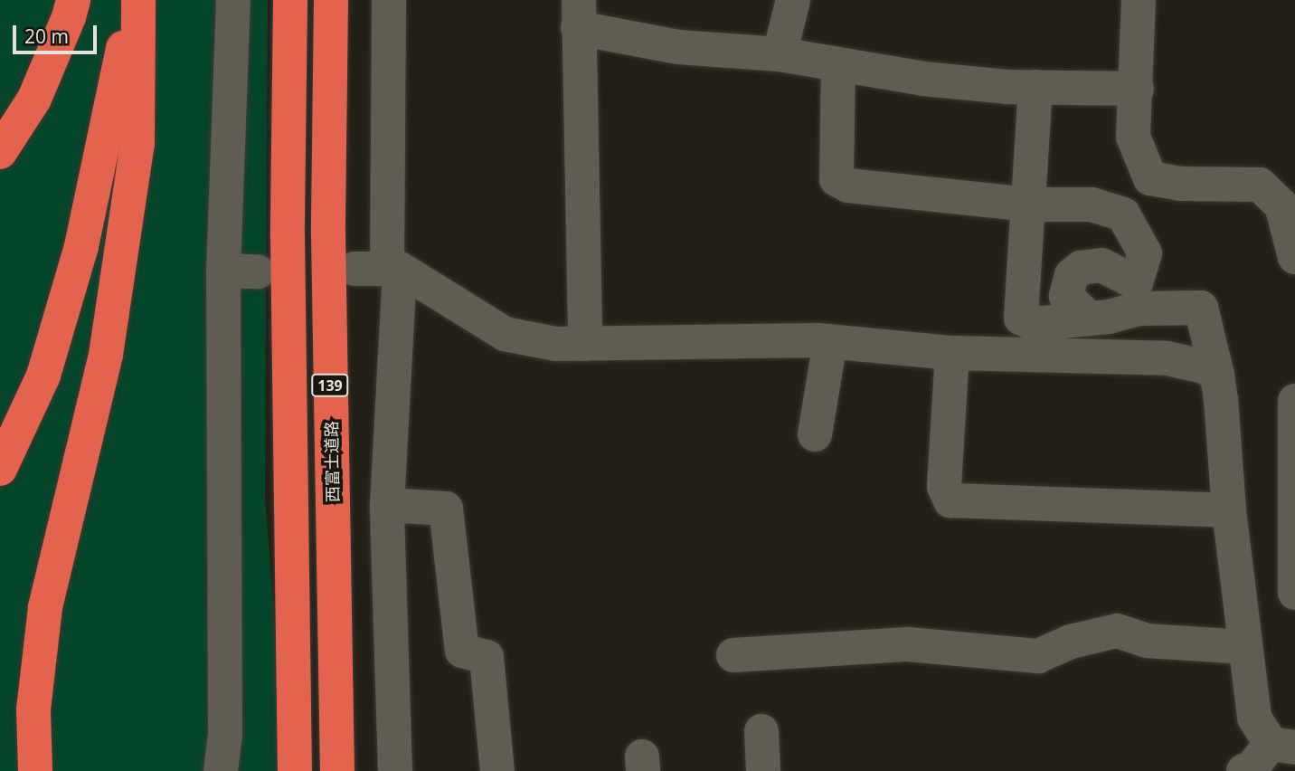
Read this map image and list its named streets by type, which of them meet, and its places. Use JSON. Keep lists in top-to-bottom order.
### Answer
{
  "streets": {
    "highway": ["139", "西富士道路"]
  },
  "scale_bar": "20 m"
}
